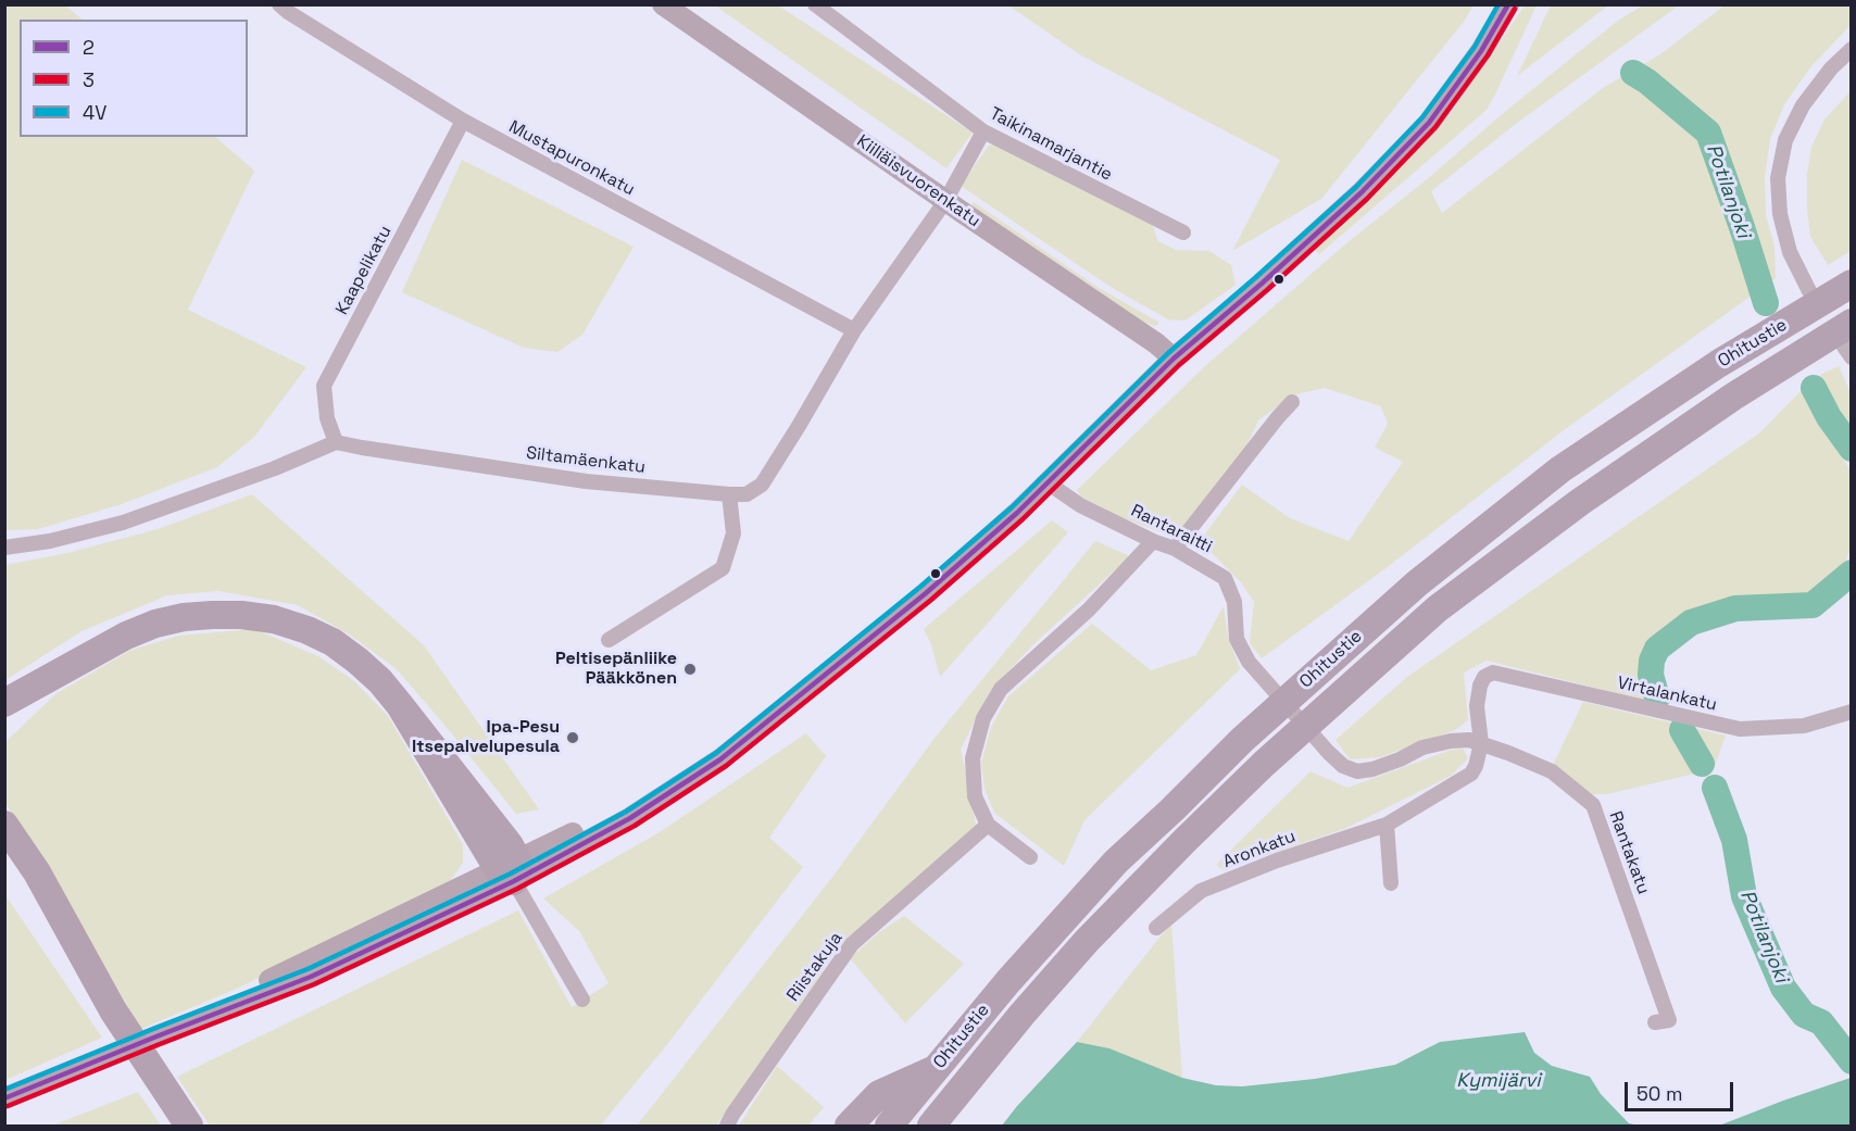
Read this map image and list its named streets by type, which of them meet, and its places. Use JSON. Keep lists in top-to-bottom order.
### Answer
{
  "streets": {
    "highway": ["Ohitustie"],
    "main road": ["Kiiliäisvuorenkatu"],
    "street": [
      "Taikinamarjantie",
      "Mustapuronkatu",
      "Kaapelikatu",
      "Siltamäenkatu",
      "Rantaraitti",
      "Virtalankatu",
      "Aronkatu",
      "Rantakatu",
      "Riistakuja"
    ]
  },
  "crossings": [
    ["Taikinamarjantie", "Siltamäenkatu"],
    ["Mustapuronkatu", "Kaapelikatu"],
    ["Mustapuronkatu", "Siltamäenkatu"],
    ["Kiiliäisvuorenkatu", "Siltamäenkatu"],
    ["Kaapelikatu", "Siltamäenkatu"],
    ["Rantaraitti", "Aronkatu"],
    ["Rantaraitti", "Rantakatu"],
    ["Virtalankatu", "Aronkatu"],
    ["Aronkatu", "Rantakatu"]
  ],
  "water": ["Potilanjoki", "Kymijärvi"],
  "places": ["Peltisepänliike Pääkkönen", "Ipa-Pesu Itsepalvelupesula"],
  "lines": ["transit line 2", "transit line 4V", "transit line 3"],
  "legend": ["2", "3", "4V"],
  "scale_bar": "50 m"
}
